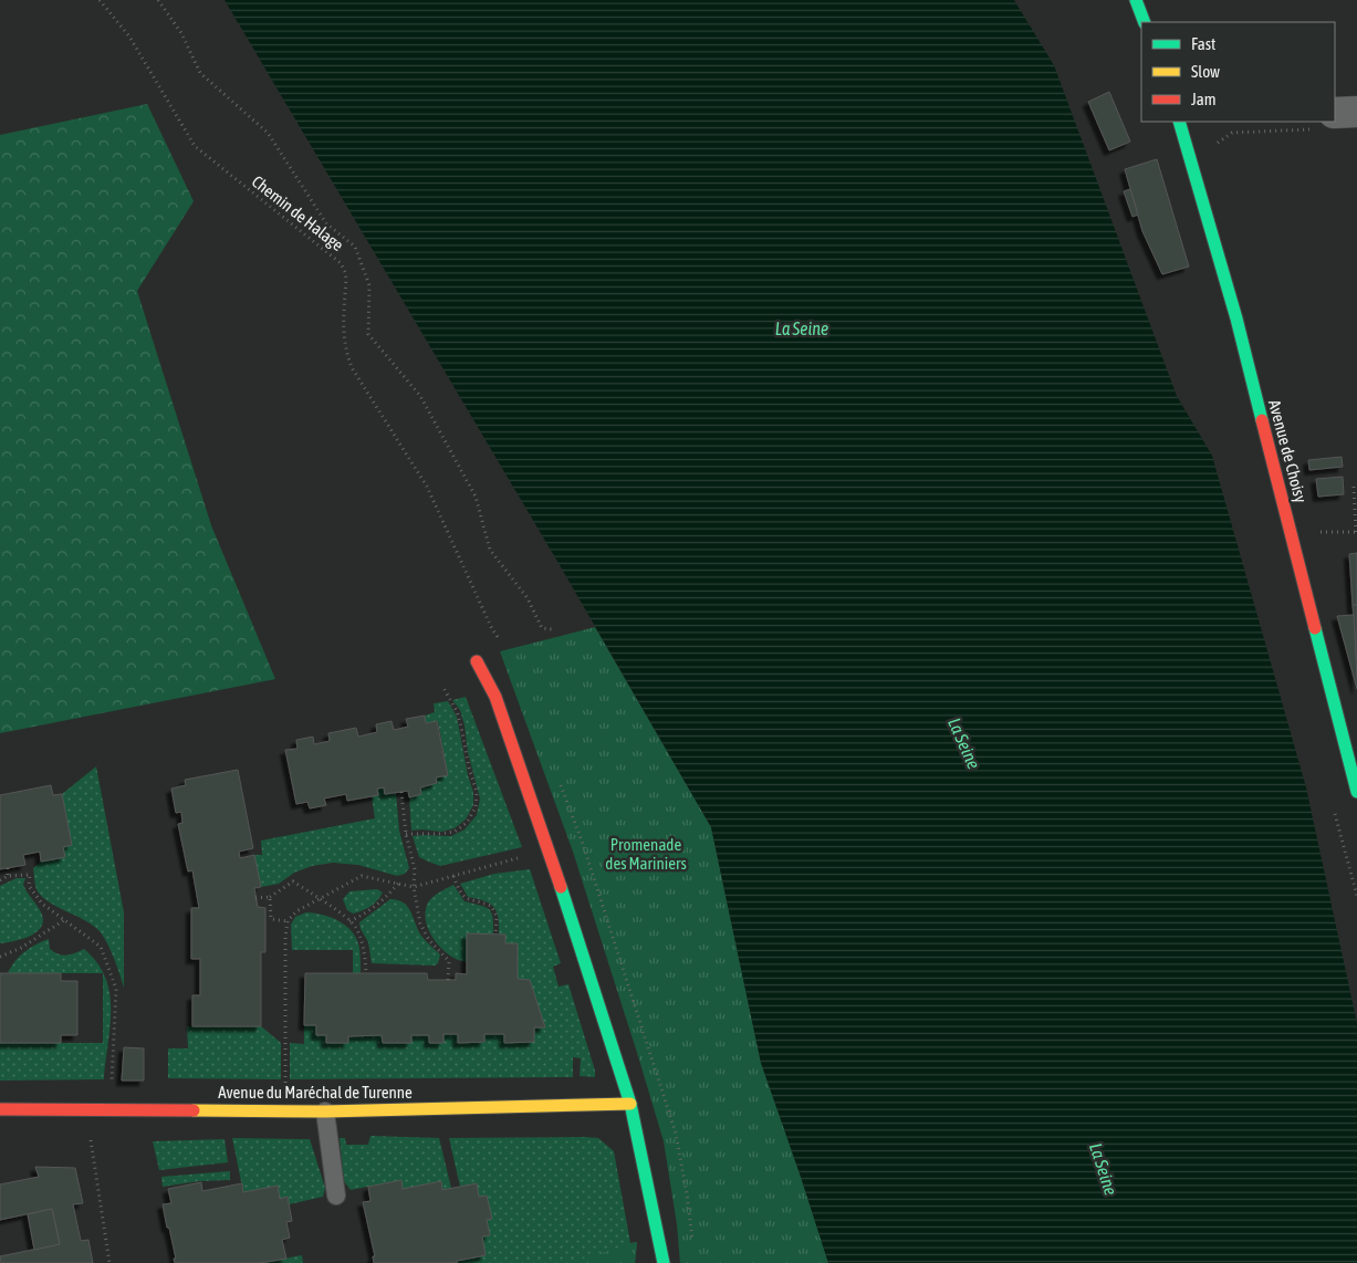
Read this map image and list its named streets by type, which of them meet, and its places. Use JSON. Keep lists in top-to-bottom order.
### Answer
{
  "streets": {
    "street": ["Avenue de Choisy", "Avenue du Maréchal de Turenne"],
    "path": ["Chemin de Halage"]
  },
  "water": ["La Seine"],
  "parks": ["Promenade des Mariniers"],
  "legend": ["Fast", "Slow", "Jam"]
}
